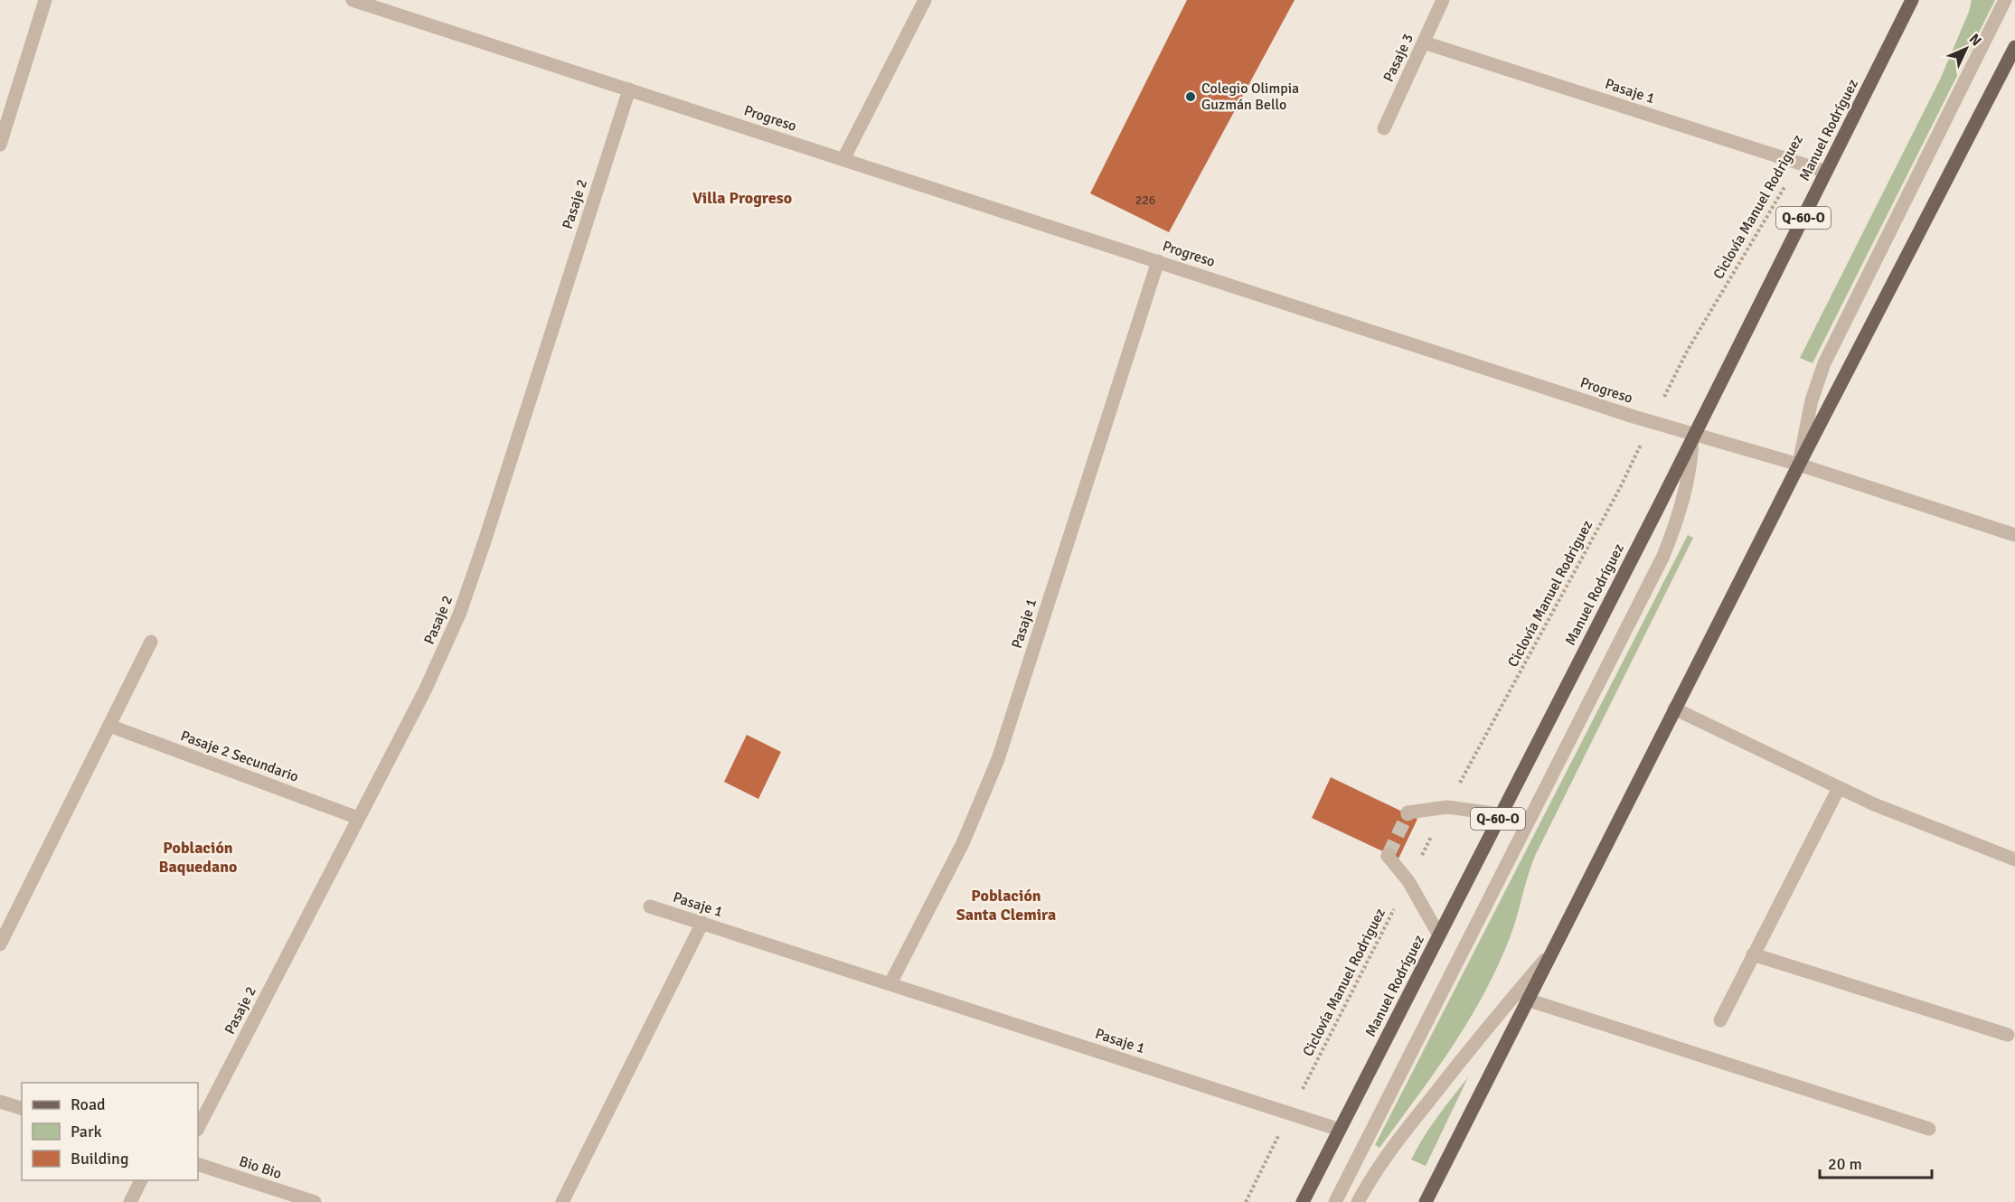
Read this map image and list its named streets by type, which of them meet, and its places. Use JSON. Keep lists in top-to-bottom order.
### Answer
{
  "streets": {
    "main road": ["Manuel Rodríguez", "Q-60-O"],
    "street": [
      "Pasaje 3",
      "Pasaje 1",
      "Progreso",
      "Pasaje 2",
      "Pasaje 2 Secundario",
      "Bio Bio"
    ],
    "path": ["Ciclovía Manuel Rodriguez"]
  },
  "crossings": [
    ["Pasaje 3", "Pasaje 1"],
    ["Pasaje 1", "Progreso"],
    ["Pasaje 1", "Manuel Rodríguez"],
    ["Pasaje 1", "Ciclovía Manuel Rodriguez"],
    ["Progreso", "Manuel Rodríguez"],
    ["Progreso", "Pasaje 2"],
    ["Pasaje 2", "Pasaje 2 Secundario"]
  ],
  "districts": ["Villa Progreso", "Población Baquedano", "Población Santa Clemira"],
  "places": ["Colegio Olimpia Guzmán Bello"],
  "house_numbers": ["226"],
  "legend": ["Road", "Park", "Building"],
  "scale_bar": "20 m",
  "north": "top right"
}
